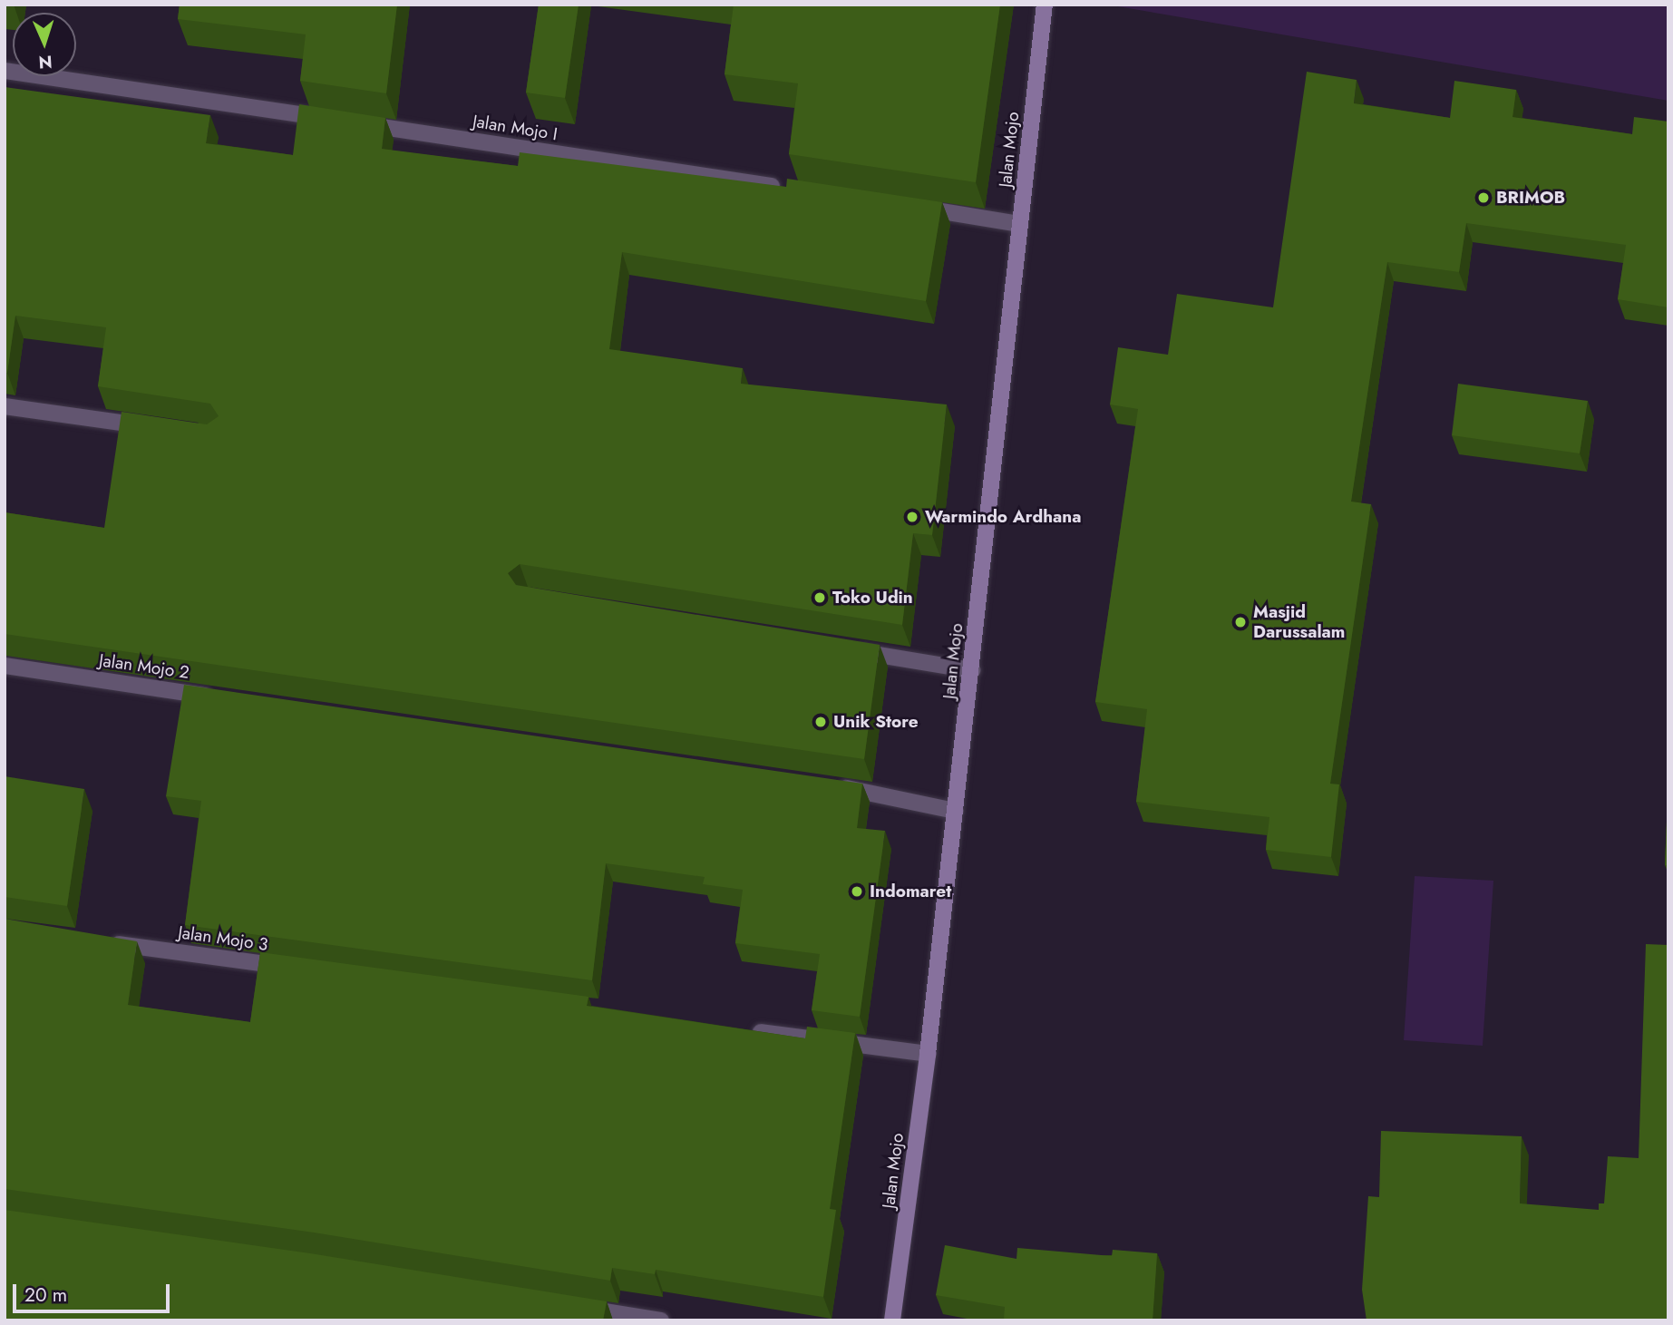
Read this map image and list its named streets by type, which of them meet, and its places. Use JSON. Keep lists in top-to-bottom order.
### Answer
{
  "streets": {
    "street": [
      "Jalan Mojo I",
      "Jalan Mojo",
      "Jalan Mojo 2",
      "Jalan Mojo 3"
    ]
  },
  "places": [
    "BRIMOB",
    "Warmindo Ardhana",
    "Toko Udin",
    "Masjid Darussalam",
    "Unik Store",
    "Indomaret"
  ],
  "scale_bar": "20 m",
  "north": "bottom"
}
